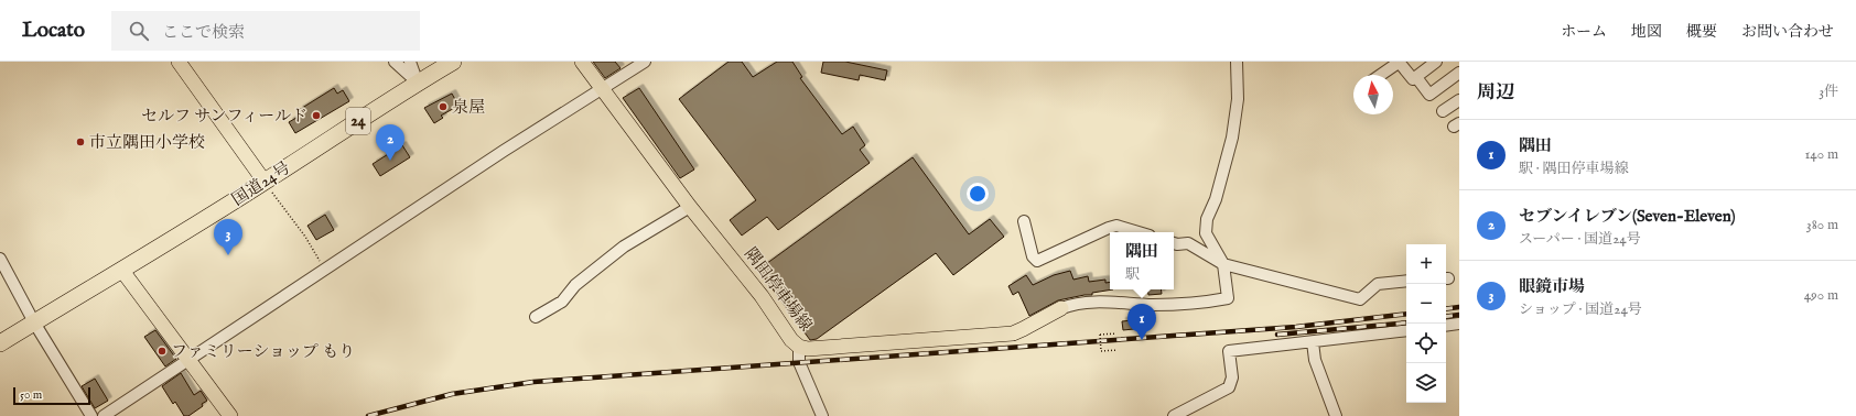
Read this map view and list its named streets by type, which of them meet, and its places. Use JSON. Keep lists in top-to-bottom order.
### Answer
{
  "streets": {
    "highway": ["24", "国道24号"],
    "main road": ["隅田停車場線"]
  },
  "places": [
    "泉屋",
    "セルフ サンフィールド",
    "市立隅田小学校",
    "ファミリーショップ もり"
  ],
  "scale_bar": "50 m",
  "north": "top",
  "page": {
    "header": "Locato",
    "search": "ここで検索",
    "nav": [
      "ホーム",
      "地図",
      "概要",
      "お問い合わせ"
    ],
    "heading": ["周辺", "3件"],
    "list": [
      {
        "mark": "1",
        "name": "隅田",
        "note": "駅 · 隅田停車場線",
        "value": "140 m"
      },
      {
        "mark": "2",
        "name": "セブンイレブン(Seven-Eleven)",
        "note": "スーパー · 国道24号",
        "value": "380 m"
      },
      {
        "mark": "3",
        "name": "眼鏡市場",
        "note": "ショップ · 国道24号",
        "value": "490 m"
      }
    ],
    "pins": ["2", "3", "1"],
    "popup": ["隅田", "駅"],
    "map_buttons": ["+", "−"],
    "scale": "50 m"
  }
}
